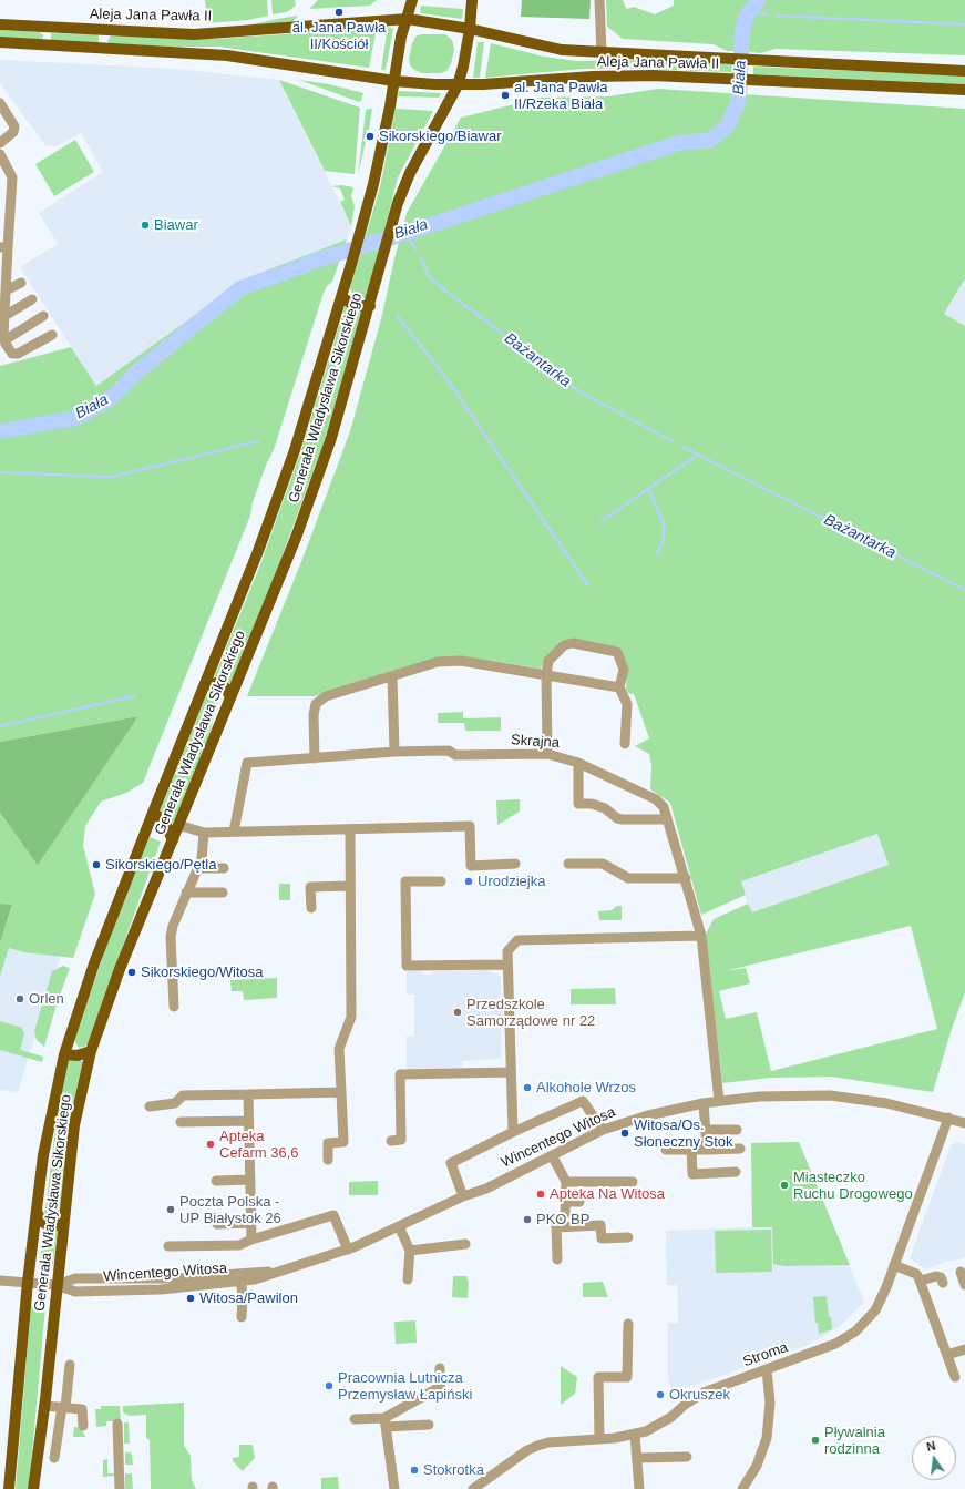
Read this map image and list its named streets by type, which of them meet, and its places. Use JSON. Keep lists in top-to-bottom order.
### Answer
{
  "streets": {
    "main road": ["Aleja Jana Pawła II", "Generała Władysława Sikorskiego"],
    "street": ["Skrajna", "Wincentego Witosa", "Stroma"]
  },
  "crossings": [
    ["Aleja Jana Pawła II", "Generała Władysława Sikorskiego"],
    ["Generała Władysława Sikorskiego", "Wincentego Witosa"],
    ["Skrajna", "Wincentego Witosa"],
    ["Wincentego Witosa", "Stroma"]
  ],
  "water": ["Biała", "Bażantarka"],
  "places": [
    "al. Jana Pawła II/Kościół",
    "al. Jana Pawła II/Rzeka Biała",
    "Sikorskiego/Biawar",
    "Biawar",
    "Sikorskiego/Pętla",
    "Urodziejka",
    "Sikorskiego/Witosa",
    "Orlen",
    "Przedszkole Samorządowe nr 22",
    "Alkohole Wrzos",
    "Witosa/Os. Słoneczny Stok",
    "Apteka Cefarm 36,6",
    "Miasteczko Ruchu Drogowego",
    "Apteka Na Witosa",
    "Poczta Polska - UP Białystok 26",
    "PKO BP",
    "Witosa/Pawilon",
    "Pracownia Lutnicza Przemysław Łapiński",
    "Okruszek",
    "Pływalnia rodzinna",
    "Stokrotka"
  ],
  "north": "top"
}
